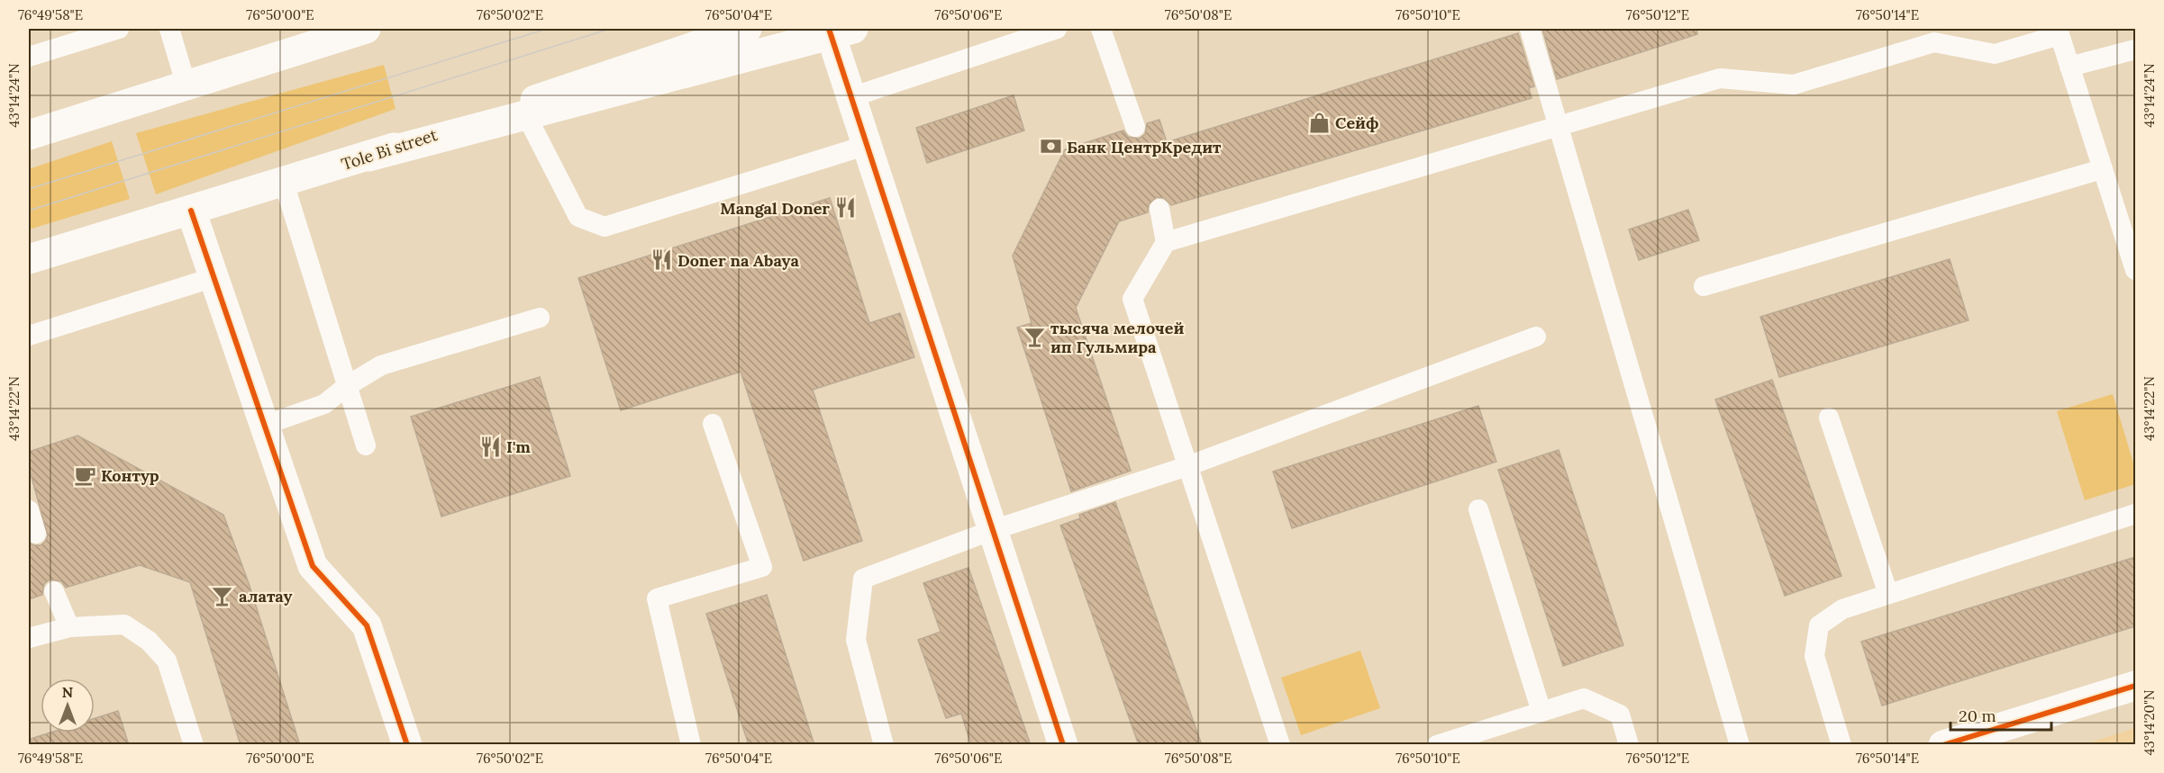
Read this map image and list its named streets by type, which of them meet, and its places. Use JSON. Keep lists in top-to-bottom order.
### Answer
{
  "streets": {
    "main road": ["Tole Bi street"]
  },
  "places": {
    "shop": ["Сейф"],
    "bank": ["Банк ЦентрКредит"],
    "restaurant": ["Mangal Doner", "Doner na Abaya", "I'm"],
    "bar": ["тысяча мелочей ип Гульмира", "алатау"],
    "cafe": ["Контур"]
  },
  "scale_bar": "20 m",
  "north": "top",
  "coordinates": [
    "76°49'58\"E",
    "76°50'00\"E",
    "76°50'02\"E",
    "76°50'04\"E",
    "76°50'06\"E",
    "76°50'08\"E",
    "76°50'10\"E",
    "76°50'12\"E",
    "76°50'14\"E",
    "43°14'24\"N",
    "43°14'22\"N",
    "43°14'20\"N"
  ]
}
